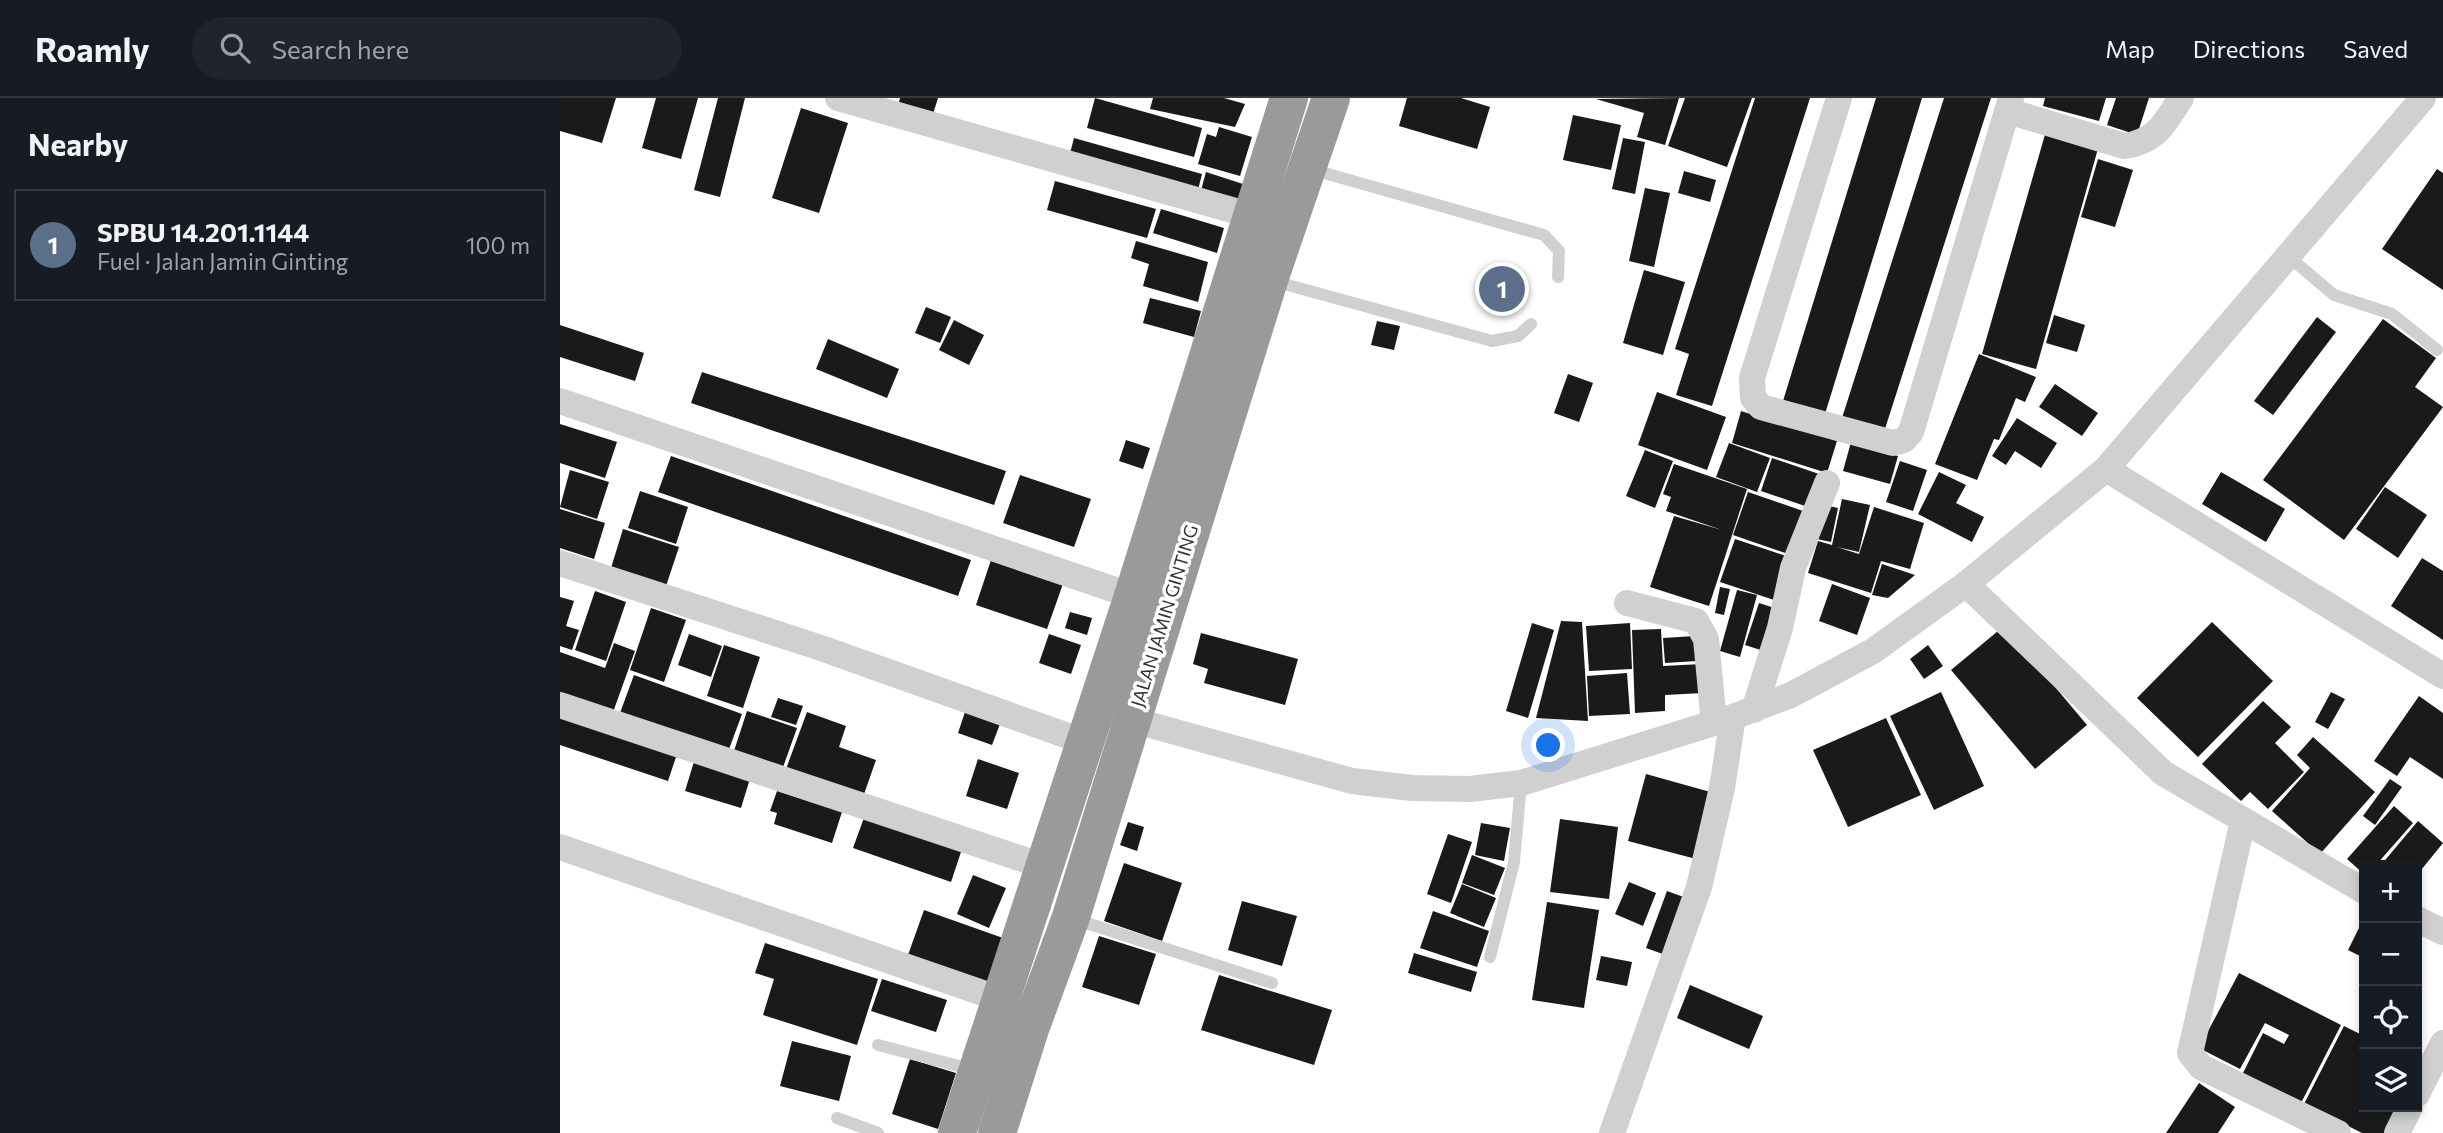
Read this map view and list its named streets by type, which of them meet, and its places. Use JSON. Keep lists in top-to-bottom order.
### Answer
{
  "streets": {
    "highway": ["JALAN JAMIN GINTING"]
  },
  "page": {
    "header": "Roamly",
    "search": "Search here",
    "nav": ["Map", "Directions", "Saved"],
    "heading": "Nearby",
    "list": [
      {
        "mark": "1",
        "name": "SPBU 14.201.1144",
        "note": "Fuel · Jalan Jamin Ginting",
        "value": "100 m"
      }
    ],
    "pins": "1",
    "map_buttons": ["+", "−"]
  }
}
